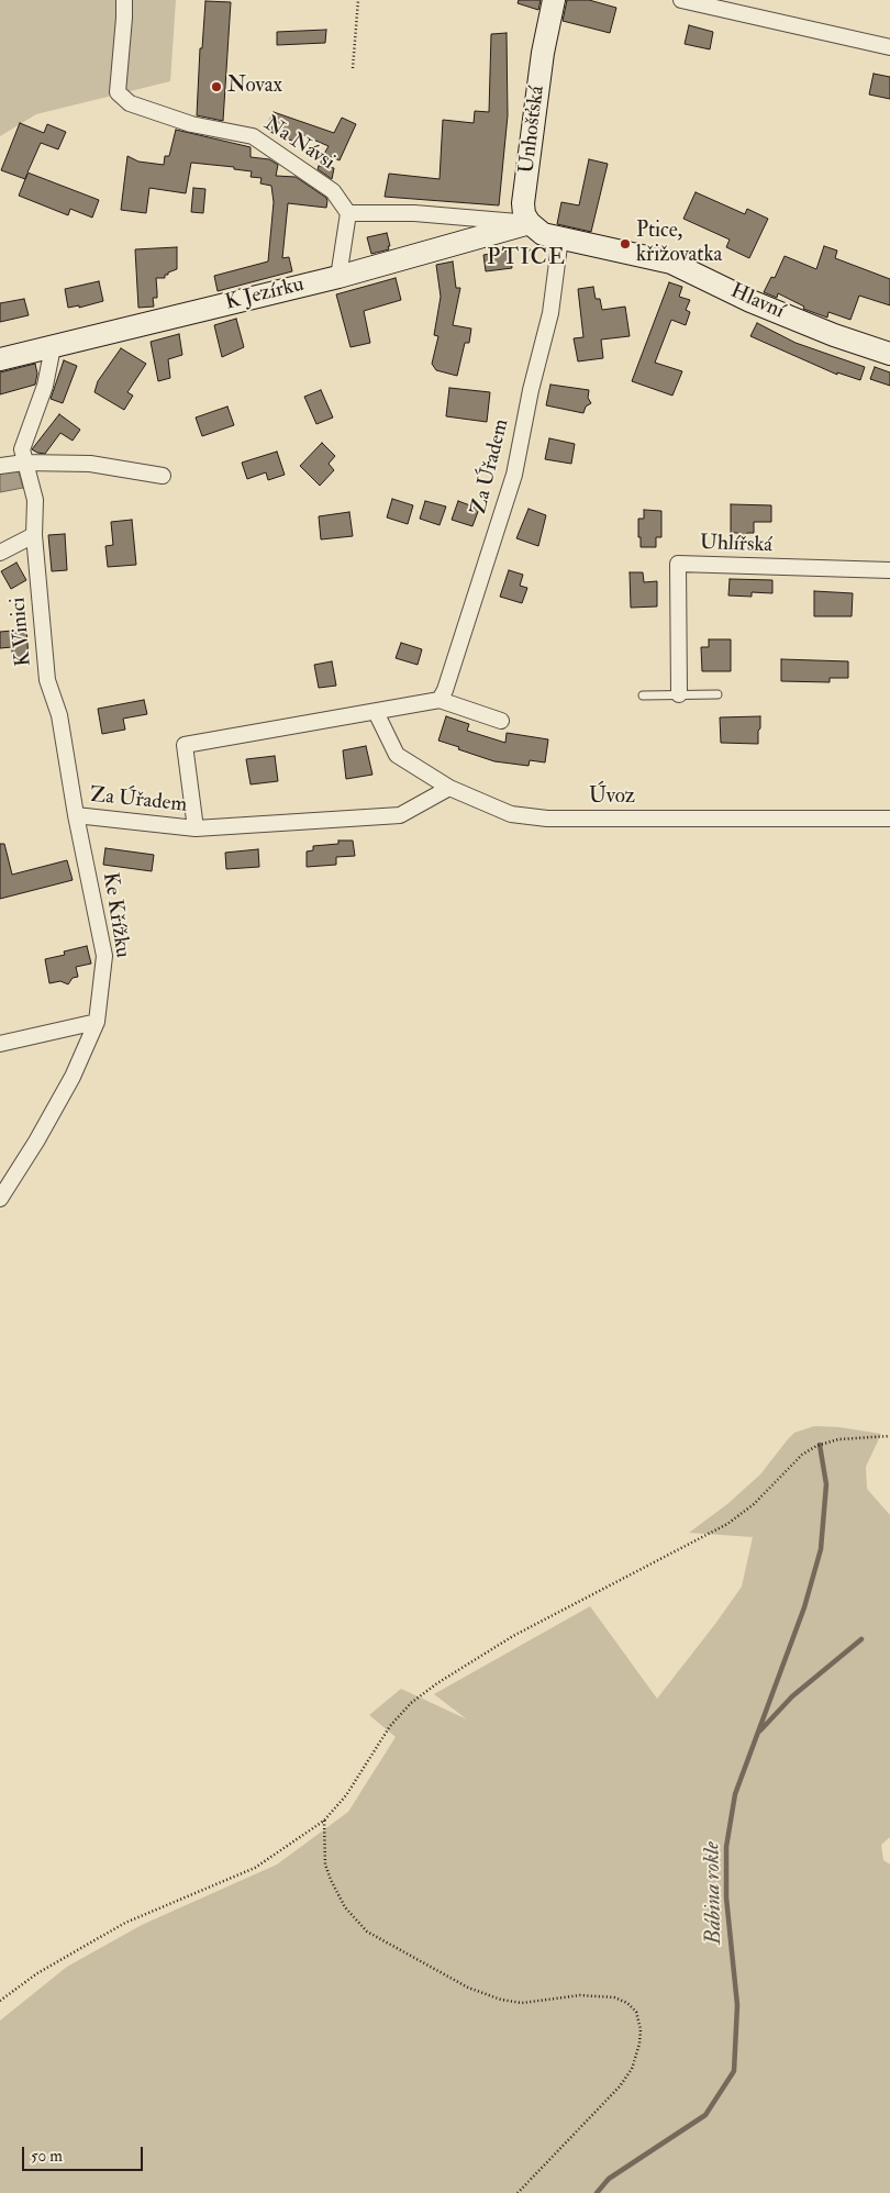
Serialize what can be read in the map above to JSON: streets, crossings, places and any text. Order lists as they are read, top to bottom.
{
  "streets": {
    "main road": ["Unhošťská", "K Jezírku", "Hlavní"],
    "street": [
      "Na Návsi",
      "Za Úřadem",
      "Uhlířská",
      "K Vinici",
      "Úvoz",
      "Ke Křížku"
    ]
  },
  "crossings": [
    ["Unhošťská", "K Jezírku"],
    ["K Jezírku", "K Vinici"],
    ["Hlavní", "Za Úřadem"],
    ["Za Úřadem", "K Vinici"],
    ["Za Úřadem", "Úvoz"],
    ["Za Úřadem", "Ke Křížku"],
    ["K Vinici", "Ke Křížku"]
  ],
  "districts": ["PTICE"],
  "water": ["Bábina rokle"],
  "places": ["Novax", "Ptice, křižovatka"],
  "scale_bar": "50 m"
}
